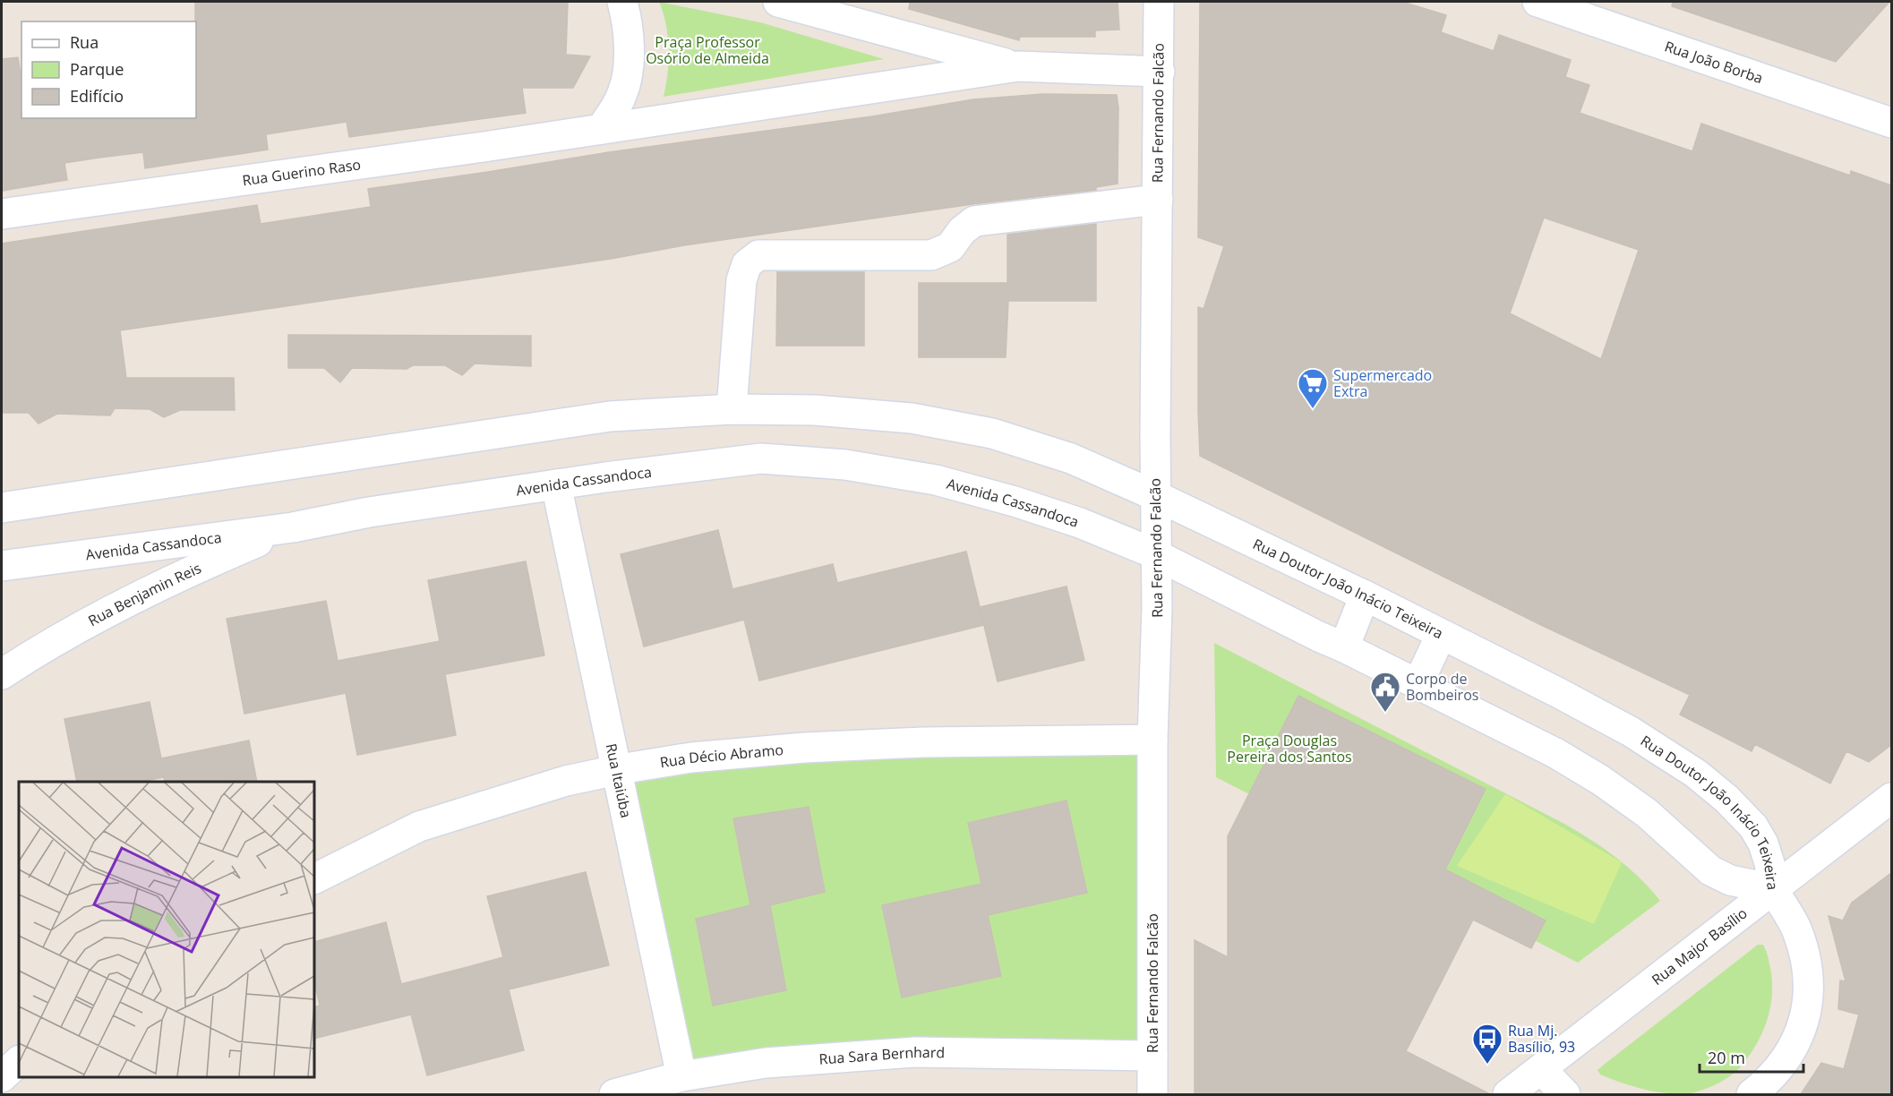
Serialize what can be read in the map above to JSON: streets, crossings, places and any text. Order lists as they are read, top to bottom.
{
  "streets": {
    "street": [
      "Rua João Borba",
      "Rua Fernando Falcão",
      "Rua Guerino Raso",
      "Avenida Cassandoca",
      "Rua Doutor João Inácio Teixeira",
      "Rua Benjamin Reis",
      "Rua Décio Abramo",
      "Rua Itaiúba",
      "Rua Major Basílio",
      "Rua Sara Bernhard"
    ]
  },
  "crossings": [
    ["Rua Fernando Falcão", "Avenida Cassandoca"],
    ["Rua Fernando Falcão", "Rua Doutor João Inácio Teixeira"],
    ["Rua Fernando Falcão", "Rua Décio Abramo"],
    ["Rua Fernando Falcão", "Rua Sara Bernhard"],
    ["Avenida Cassandoca", "Rua Doutor João Inácio Teixeira"],
    ["Avenida Cassandoca", "Rua Benjamin Reis"],
    ["Avenida Cassandoca", "Rua Itaiúba"],
    ["Rua Doutor João Inácio Teixeira", "Rua Major Basílio"],
    ["Rua Décio Abramo", "Rua Itaiúba"],
    ["Rua Itaiúba", "Rua Sara Bernhard"]
  ],
  "parks": ["Praça Professor Osório de Almeida", "Praça Douglas Pereira dos Santos"],
  "places": {
    "supermarket": ["Supermercado Extra"],
    "public building": ["Corpo de Bombeiros"],
    "bus stop": ["Rua Mj. Basílio, 93"]
  },
  "legend": ["Rua", "Parque", "Edifício"],
  "scale_bar": "20 m"
}
